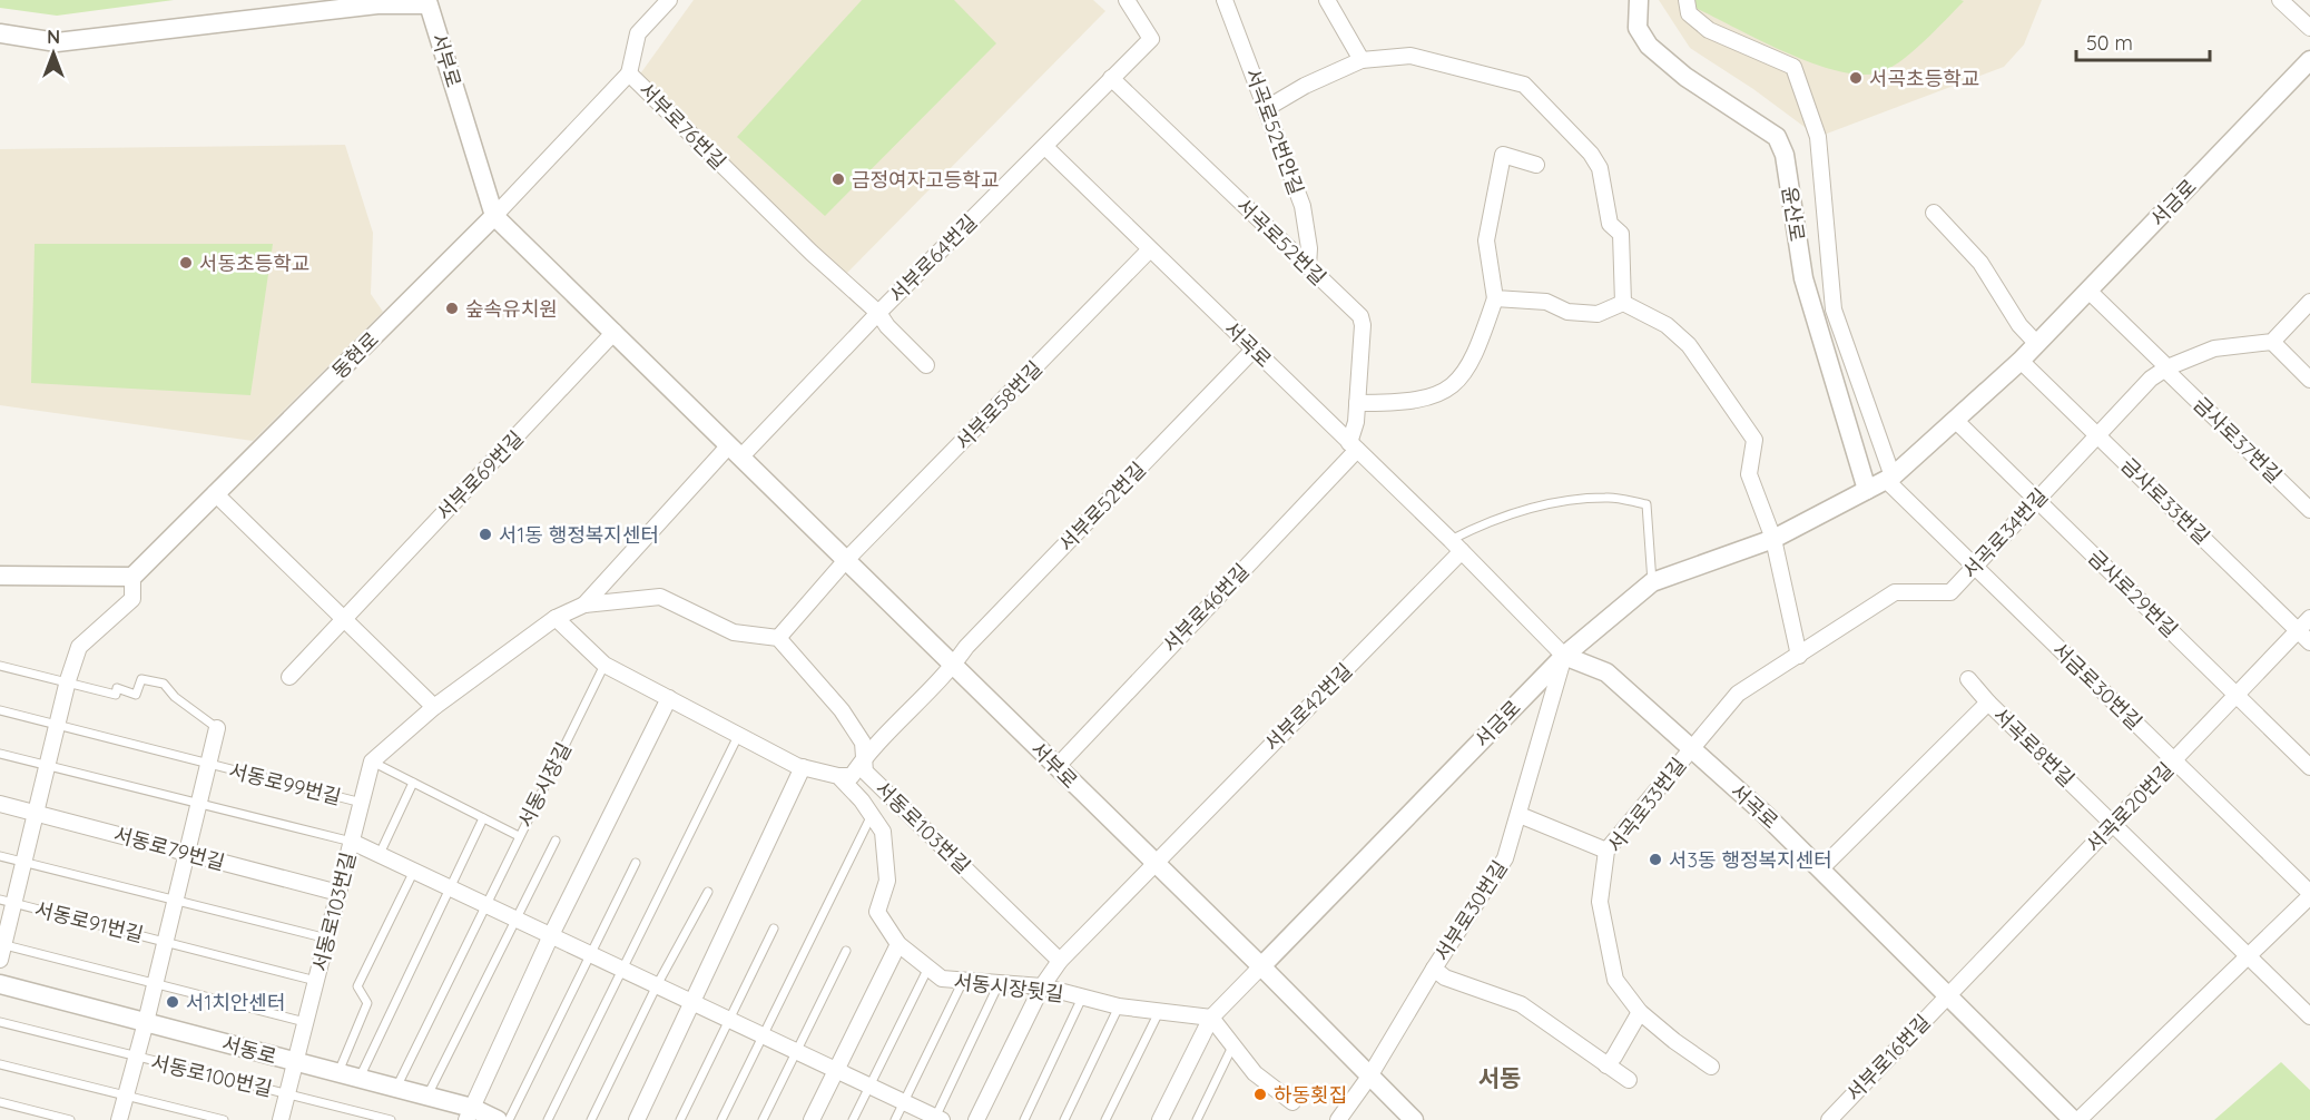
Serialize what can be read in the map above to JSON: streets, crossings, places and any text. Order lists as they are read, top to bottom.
{
  "streets": {
    "street": [
      "서부로",
      "서부로76번길",
      "서곡로52번안길",
      "서금로",
      "윤산로",
      "서곡로52번길",
      "서부로64번길",
      "서곡로",
      "동현로",
      "서부로58번길",
      "금사로37번길",
      "서부로69번길",
      "금사로33번길",
      "서부로52번길",
      "서곡로34번길",
      "금사로29번길",
      "서부로46번길",
      "서금로30번길",
      "서부로42번길",
      "서곡로8번길",
      "서동로99번길",
      "서곡로33번길",
      "서곡로20번길",
      "서동로103번길",
      "서동로79번길",
      "서부로30번길",
      "서동로91번길",
      "서동시장뒷길",
      "서동로",
      "서부로16번길",
      "서동로100번길"
    ],
    "lane": ["서동시장길"]
  },
  "crossings": [
    ["서부로", "서부로76번길"],
    ["서부로", "서금로"],
    ["서부로", "서부로64번길"],
    ["서부로", "동현로"],
    ["서부로", "서부로58번길"],
    ["서부로", "서부로69번길"],
    ["서부로", "서부로52번길"],
    ["서부로", "서부로46번길"],
    ["서부로", "서부로42번길"],
    ["서부로", "서부로30번길"],
    ["서부로76번길", "서부로64번길"],
    ["서부로76번길", "동현로"],
    ["서곡로52번안길", "서곡로52번길"],
    ["서금로", "윤산로"],
    ["서금로", "서곡로"],
    ["서금로", "금사로37번길"],
    ["서금로", "금사로33번길"],
    ["서금로", "금사로29번길"],
    ["서금로", "서금로30번길"],
    ["서금로", "서부로30번길"],
    ["서곡로52번길", "서부로64번길"],
    ["서곡로52번길", "서곡로"],
    ["서곡로52번길", "서부로46번길"],
    ["서부로64번길", "서곡로"],
    ["서곡로", "서부로58번길"],
    ["서곡로", "서부로52번길"],
    ["서곡로", "서곡로34번길"],
    ["서곡로", "서부로46번길"],
    ["서곡로", "서부로42번길"],
    ["서곡로", "서곡로8번길"],
    ["서곡로", "서곡로33번길"],
    ["서곡로", "서곡로20번길"],
    ["서곡로", "서부로30번길"],
    ["서곡로", "서부로16번길"],
    ["동현로", "서동로91번길"],
    ["금사로37번길", "서곡로34번길"],
    ["금사로33번길", "서곡로34번길"],
    ["금사로33번길", "서곡로20번길"],
    ["서곡로34번길", "금사로29번길"],
    ["서곡로34번길", "서금로30번길"],
    ["서곡로34번길", "서곡로33번길"],
    ["금사로29번길", "서곡로20번길"],
    ["서금로30번길", "서곡로20번길"],
    ["서곡로8번길", "서곡로20번길"],
    ["서동로99번길", "서동로103번길"],
    ["서동로99번길", "서동로79번길"],
    ["서동로99번길", "서동로91번길"],
    ["서동로99번길", "서동로"],
    ["서동로99번길", "서동로100번길"],
    ["서동시장길", "서동로"],
    ["서곡로20번길", "서부로16번길"],
    ["서동로103번길", "서동로79번길"],
    ["서동로103번길", "서동로"],
    ["서동로103번길", "서동로100번길"],
    ["서동로79번길", "서동로91번길"],
    ["서동로", "서동로100번길"]
  ],
  "districts": ["서동"],
  "places": [
    "서곡초등학교",
    "금정여자고등학교",
    "서동초등학교",
    "숲속유치원",
    "서1동 행정복지센터",
    "서3동 행정복지센터",
    "서1치안센터",
    "하동횟집"
  ],
  "scale_bar": "50 m",
  "north": "top"
}
